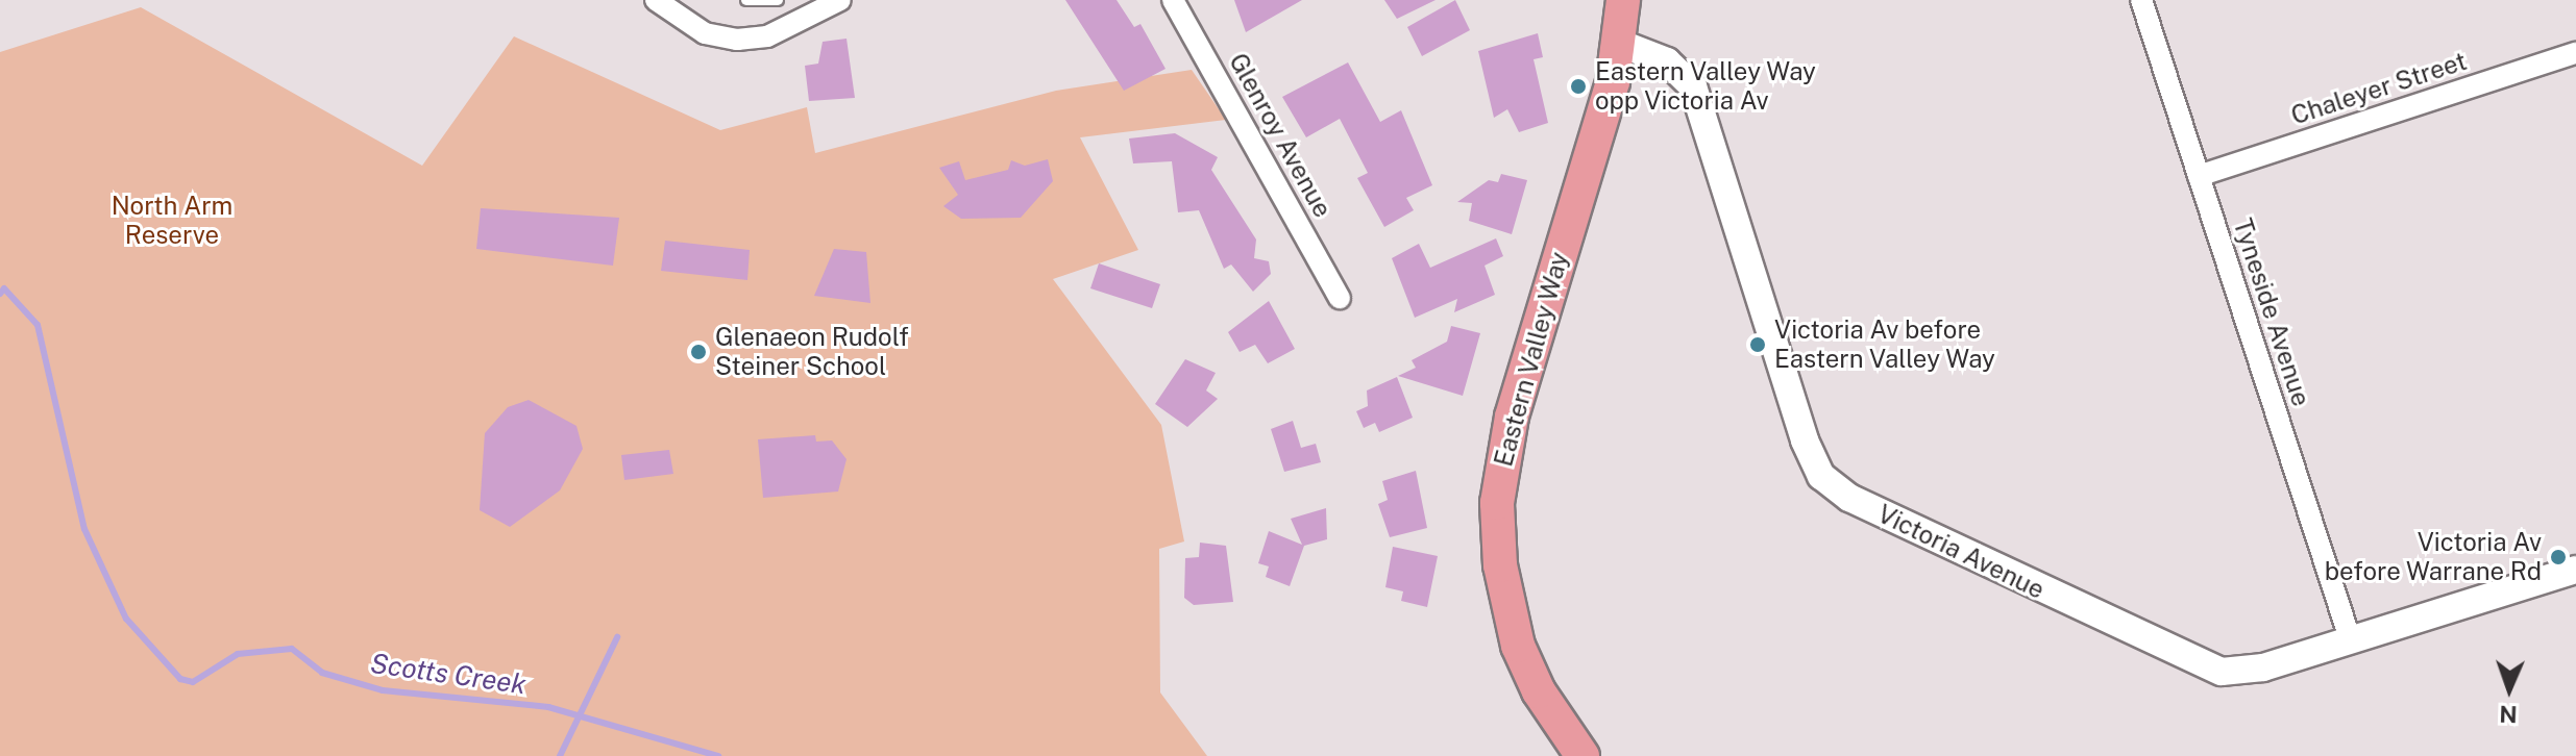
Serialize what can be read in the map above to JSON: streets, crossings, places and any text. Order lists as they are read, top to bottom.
{
  "streets": {
    "main road": ["Eastern Valley Way"],
    "street": [
      "Chaleyer Street",
      "Glenroy Avenue",
      "Tyneside Avenue",
      "Victoria Avenue"
    ]
  },
  "crossings": [
    ["Chaleyer Street", "Tyneside Avenue"],
    ["Tyneside Avenue", "Victoria Avenue"],
    ["Eastern Valley Way", "Victoria Avenue"]
  ],
  "water": ["Scotts Creek"],
  "parks": ["North Arm Reserve"],
  "places": [
    "Eastern Valley Way opp Victoria Av",
    "Victoria Av before Eastern Valley Way",
    "Glenaeon Rudolf Steiner School",
    "Victoria Av before Warrane Rd"
  ],
  "north": "bottom"
}
